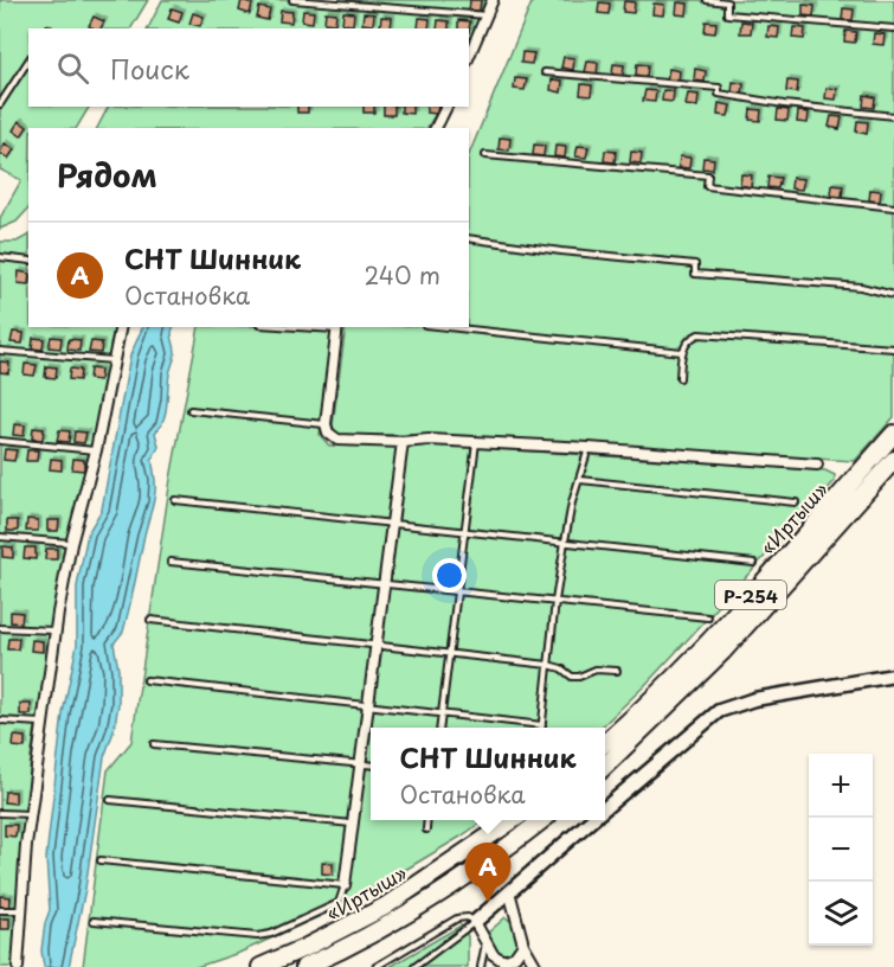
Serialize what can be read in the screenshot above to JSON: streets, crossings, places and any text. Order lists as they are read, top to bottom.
{
  "streets": {
    "highway": ["«Иртыш»", "Р-254"]
  },
  "page": {
    "search": "Поиск",
    "heading": "Рядом",
    "list": [
      {
        "mark": "A",
        "name": "СНТ Шинник",
        "note": "Остановка",
        "value": "240 m"
      }
    ],
    "popup": ["СНТ Шинник", "Остановка"],
    "map_buttons": ["+", "−"],
    "pins": "A"
  }
}
